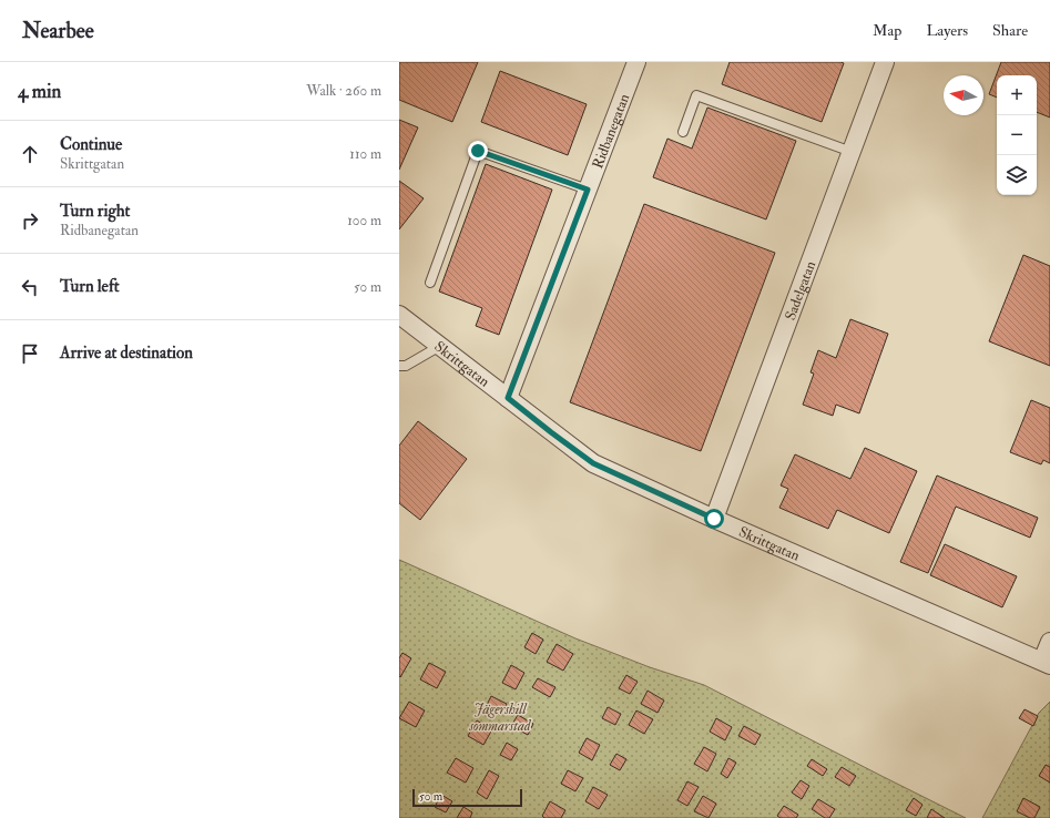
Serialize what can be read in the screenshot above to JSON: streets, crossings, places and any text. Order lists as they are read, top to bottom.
{
  "streets": {
    "street": ["Ridbanegatan", "Sadelgatan", "Skrittgatan"]
  },
  "crossings": [
    ["Ridbanegatan", "Skrittgatan"],
    ["Sadelgatan", "Skrittgatan"]
  ],
  "parks": ["Jägershill sommarstad"],
  "scale_bar": "50 m",
  "north": "left",
  "page": {
    "header": "Nearbee",
    "nav": ["Map", "Layers", "Share"],
    "heading": ["4 min", "Walk · 260 m"],
    "map_buttons": ["+", "−"],
    "list": [
      ["Continue", "Skrittgatan", "110 m"],
      ["Turn right", "Ridbanegatan", "100 m"],
      ["Turn left", "50 m"],
      "Arrive at destination"
    ],
    "scale": "50 m"
  }
}
